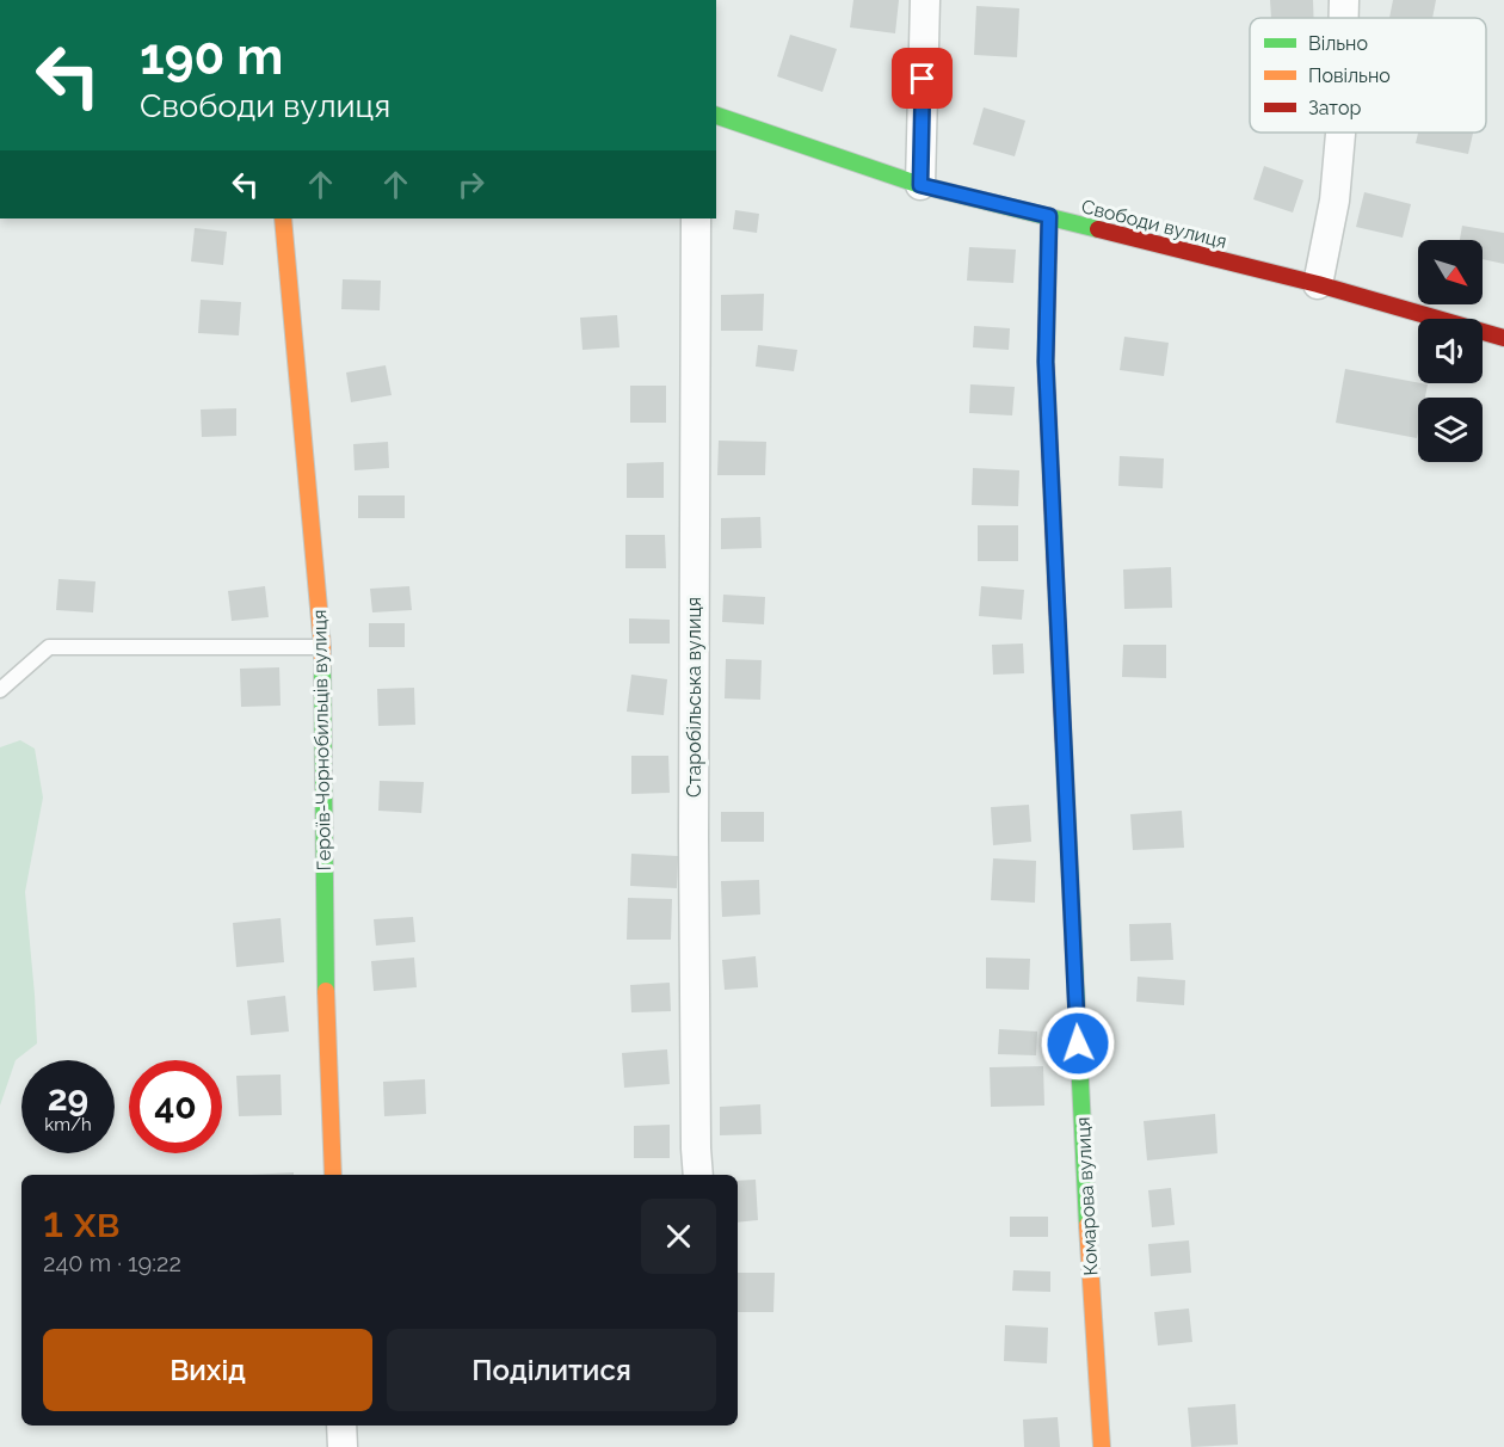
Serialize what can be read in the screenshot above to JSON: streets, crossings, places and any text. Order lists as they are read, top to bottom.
{
  "streets": {
    "street": [
      "Свободи вулиця",
      "Старобільська вулиця",
      "Героїв-Чорнобильців вулиця",
      "Комарова вулиця"
    ]
  },
  "crossings": [
    ["Свободи вулиця", "Комарова вулиця"]
  ],
  "legend": ["Вільно", "Повільно", "Затор"],
  "north": "bottom right",
  "page": {
    "turn": ["190 m", "Свободи вулиця"],
    "speed": "29 km/h",
    "limit": "40",
    "heading": ["1 хв", "240 m · 19:22"],
    "buttons": ["Вихід", "Поділитися"]
  }
}
